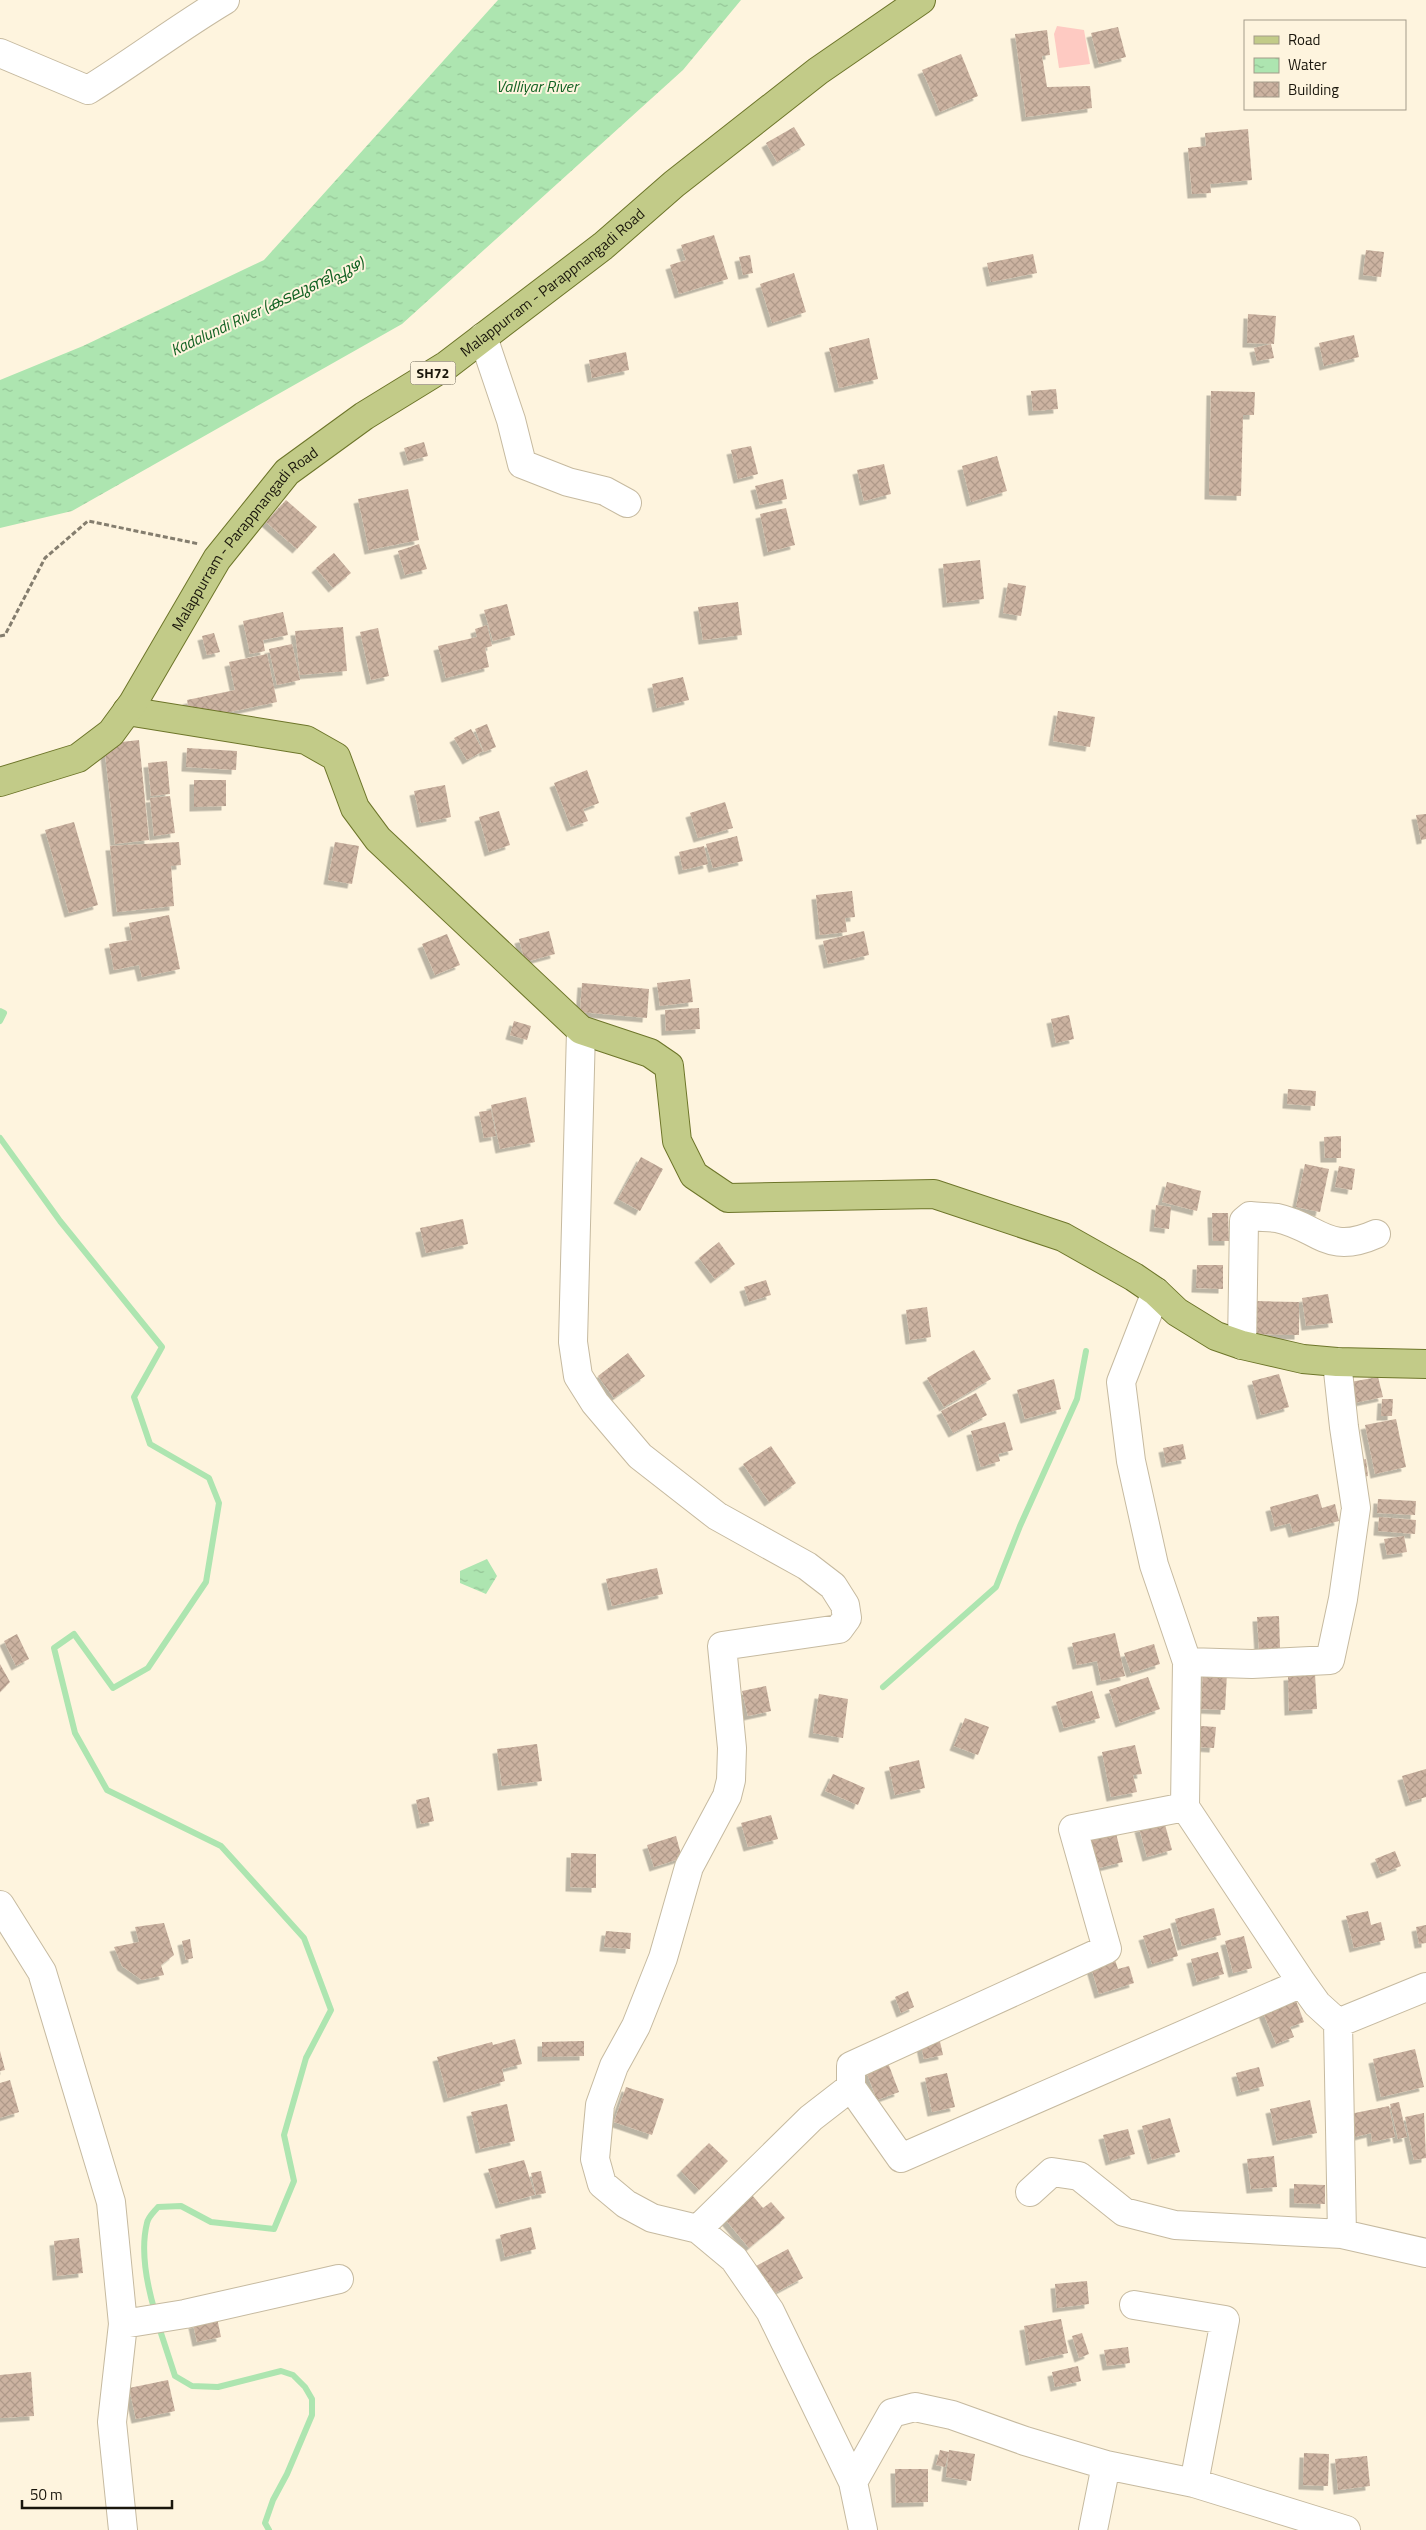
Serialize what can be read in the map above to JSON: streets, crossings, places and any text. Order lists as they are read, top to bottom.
{
  "streets": {
    "main road": ["Malappurram - Parappnangadi Road", "SH72"]
  },
  "water": ["Valliyar River", "Kadalundi River (കടലുണ്ടിപ്പുഴ)"],
  "legend": ["Road", "Water", "Building"],
  "scale_bar": "50 m"
}
